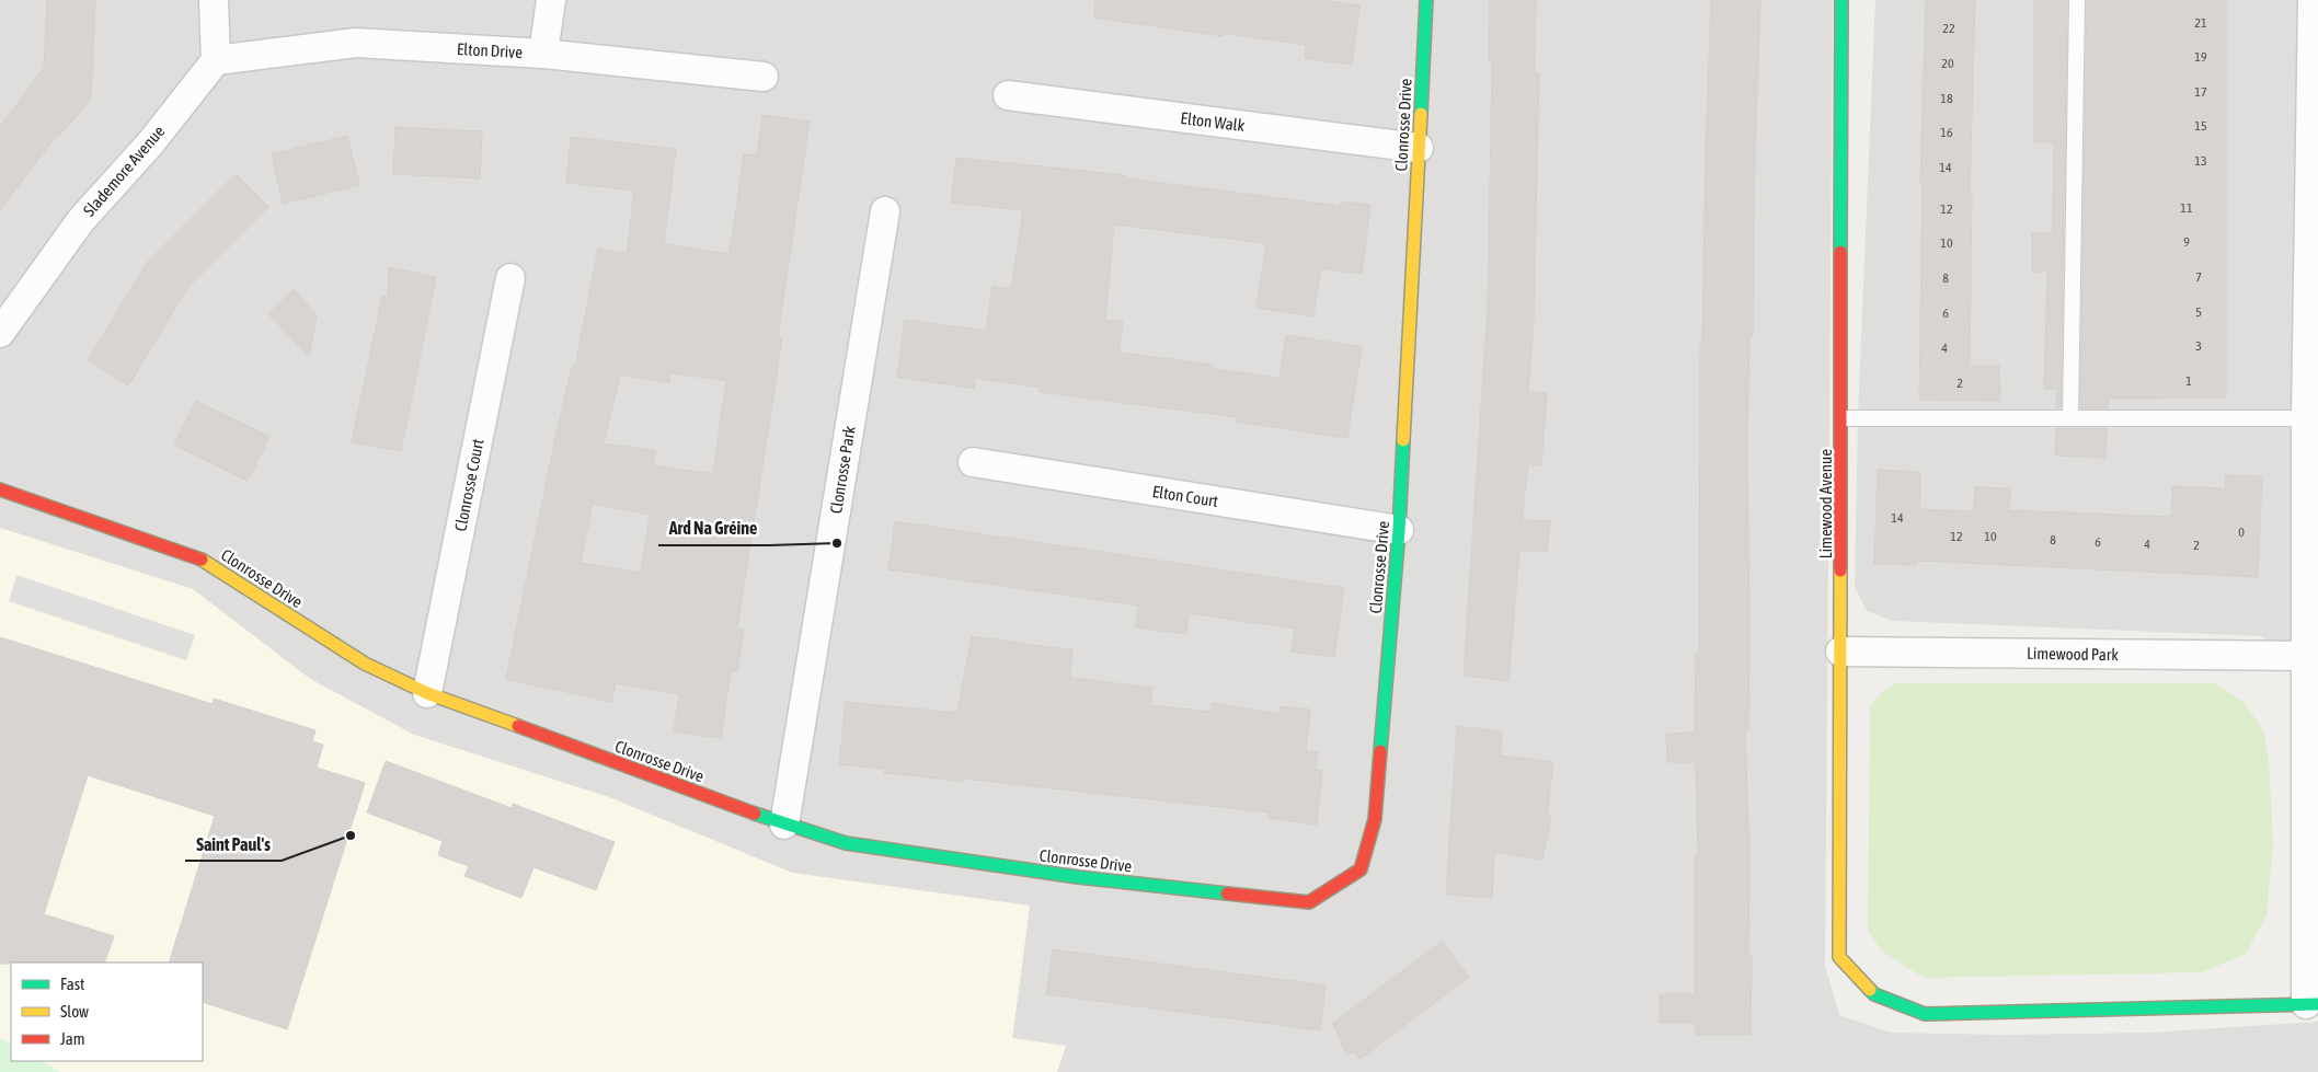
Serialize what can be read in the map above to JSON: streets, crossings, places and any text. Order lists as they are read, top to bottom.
{
  "streets": {
    "street": [
      "Elton Drive",
      "Elton Walk",
      "Clonrosse Drive",
      "Slademore Avenue",
      "Clonrosse Park",
      "Clonrosse Court",
      "Elton Court",
      "Limewood Avenue",
      "Limewood Park"
    ]
  },
  "crossings": [
    ["Elton Drive", "Slademore Avenue"],
    ["Elton Walk", "Clonrosse Drive"],
    ["Clonrosse Drive", "Clonrosse Park"],
    ["Clonrosse Drive", "Clonrosse Court"],
    ["Clonrosse Drive", "Elton Court"],
    ["Limewood Avenue", "Limewood Park"]
  ],
  "places": ["Ard Na Gréine", "Saint Paul's"],
  "house_numbers": [
    "21",
    "22",
    "19",
    "20",
    "17",
    "18",
    "15",
    "16",
    "13",
    "14",
    "11",
    "12",
    "9",
    "10",
    "7",
    "8",
    "5",
    "6",
    "3",
    "4",
    "1",
    "2",
    "14",
    "0",
    "12",
    "10",
    "8",
    "6",
    "4",
    "2"
  ],
  "legend": ["Fast", "Slow", "Jam"]
}
